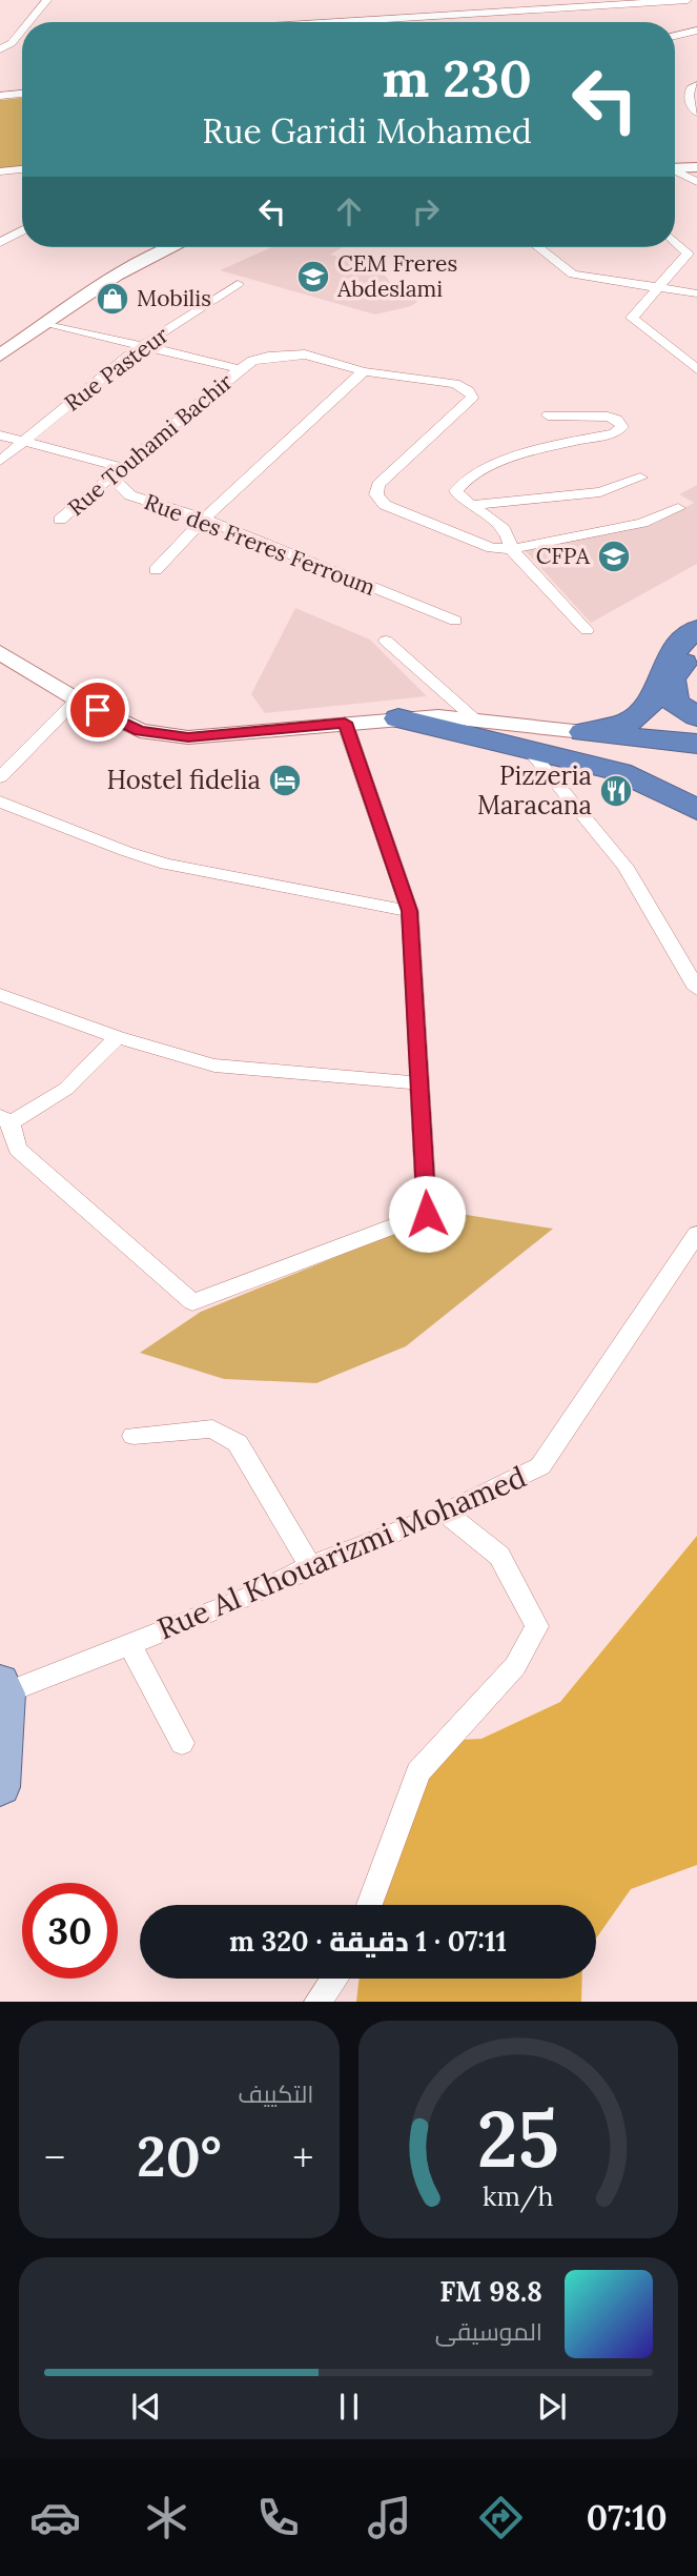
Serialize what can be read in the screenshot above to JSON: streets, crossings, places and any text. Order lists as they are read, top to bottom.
{
  "streets": {
    "street": [
      "Rue Pasteur",
      "Rue Touhami Bachir",
      "Rue des Freres Ferroum",
      "Rue Al Khouarizmi Mohamed"
    ]
  },
  "crossings": [
    ["Rue Pasteur", "Rue des Freres Ferroum"],
    ["Rue Touhami Bachir", "Rue des Freres Ferroum"]
  ],
  "places": {
    "school or university": ["CEM Freres Abdeslami", "CFPA"],
    "shop": ["Mobilis"],
    "hotel": ["Hostel fidelia"],
    "restaurant": ["Pizzeria Maracana"]
  },
  "page": {
    "turn": ["230 m", "Rue Garidi Mohamed"],
    "limit": "30",
    "trip": "07:11 · 1 دقيقة · 320 m",
    "tile": "التكييف",
    "heat": ["−", "20°", "+"],
    "song": ["98.8 FM", "الموسيقى"],
    "tabs": "07:10",
    "gauge": ["25", "km/h"]
  }
}
